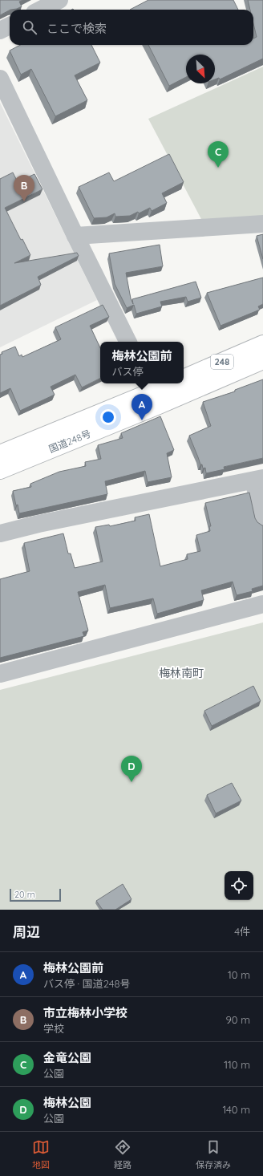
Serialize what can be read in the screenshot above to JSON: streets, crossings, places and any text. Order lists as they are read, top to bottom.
{
  "streets": {
    "highway": ["248", "国道248号"]
  },
  "districts": ["梅林南町"],
  "scale_bar": "20 m",
  "north": "bottom right",
  "page": {
    "search": "ここで検索",
    "pins": [
      "C",
      "B",
      "A",
      "D"
    ],
    "popup": ["梅林公園前", "バス停"],
    "scale": "20 m",
    "heading": ["周辺", "4件"],
    "list": [
      {
        "mark": "A",
        "name": "梅林公園前",
        "note": "バス停 · 国道248号",
        "value": "10 m"
      },
      {
        "mark": "B",
        "name": "市立梅林小学校",
        "note": "学校",
        "value": "90 m"
      },
      {
        "mark": "C",
        "name": "金竜公園",
        "note": "公園",
        "value": "110 m"
      },
      {
        "mark": "D",
        "name": "梅林公園",
        "note": "公園",
        "value": "140 m"
      }
    ],
    "nav": ["地図", "経路", "保存済み"]
  }
}
